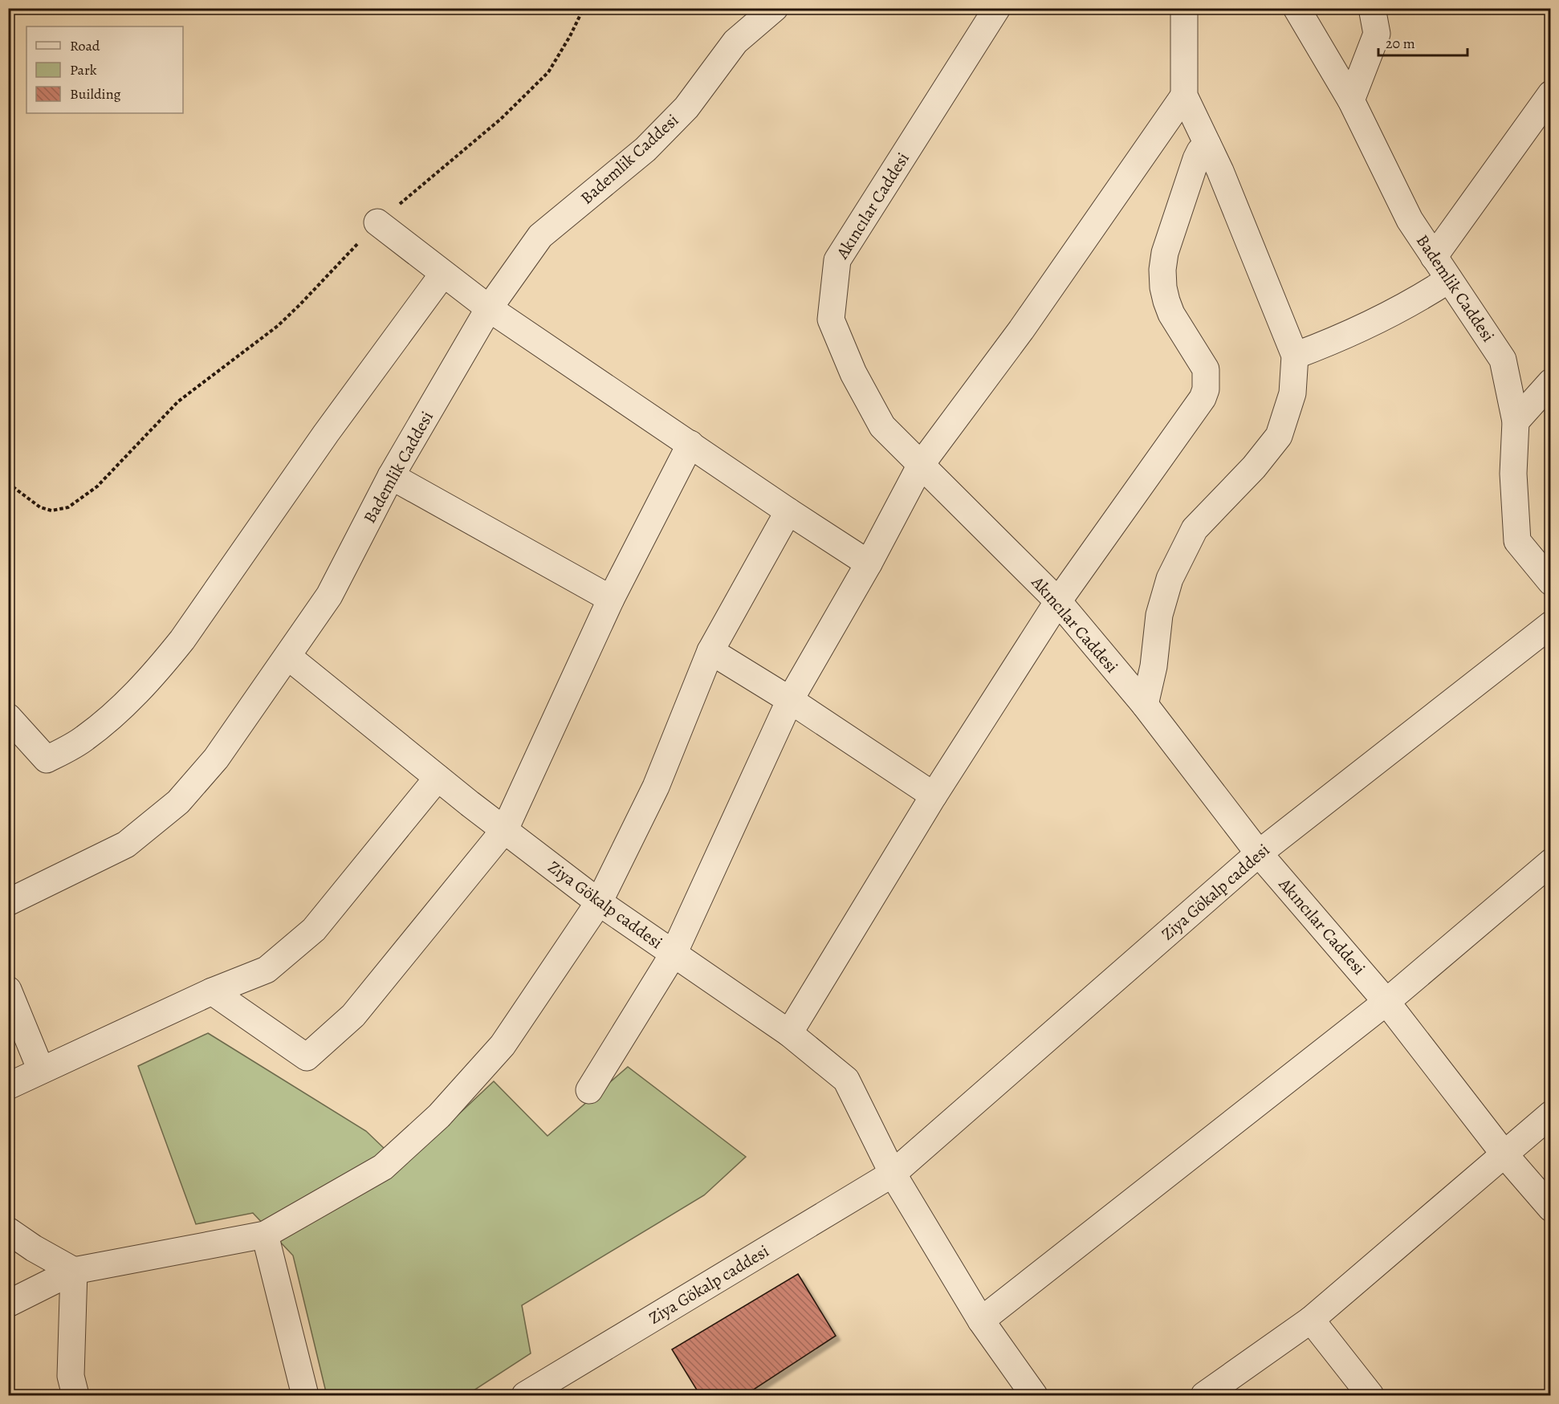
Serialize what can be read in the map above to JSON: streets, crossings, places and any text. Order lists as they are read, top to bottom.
{
  "streets": {
    "street": ["Bademlik Caddesi", "Akıncılar Caddesi", "Ziya Gökalp caddesi"]
  },
  "crossings": [
    ["Bademlik Caddesi", "Ziya Gökalp caddesi"],
    ["Akıncılar Caddesi", "Ziya Gökalp caddesi"]
  ],
  "legend": ["Road", "Park", "Building"],
  "scale_bar": "20 m"
}
